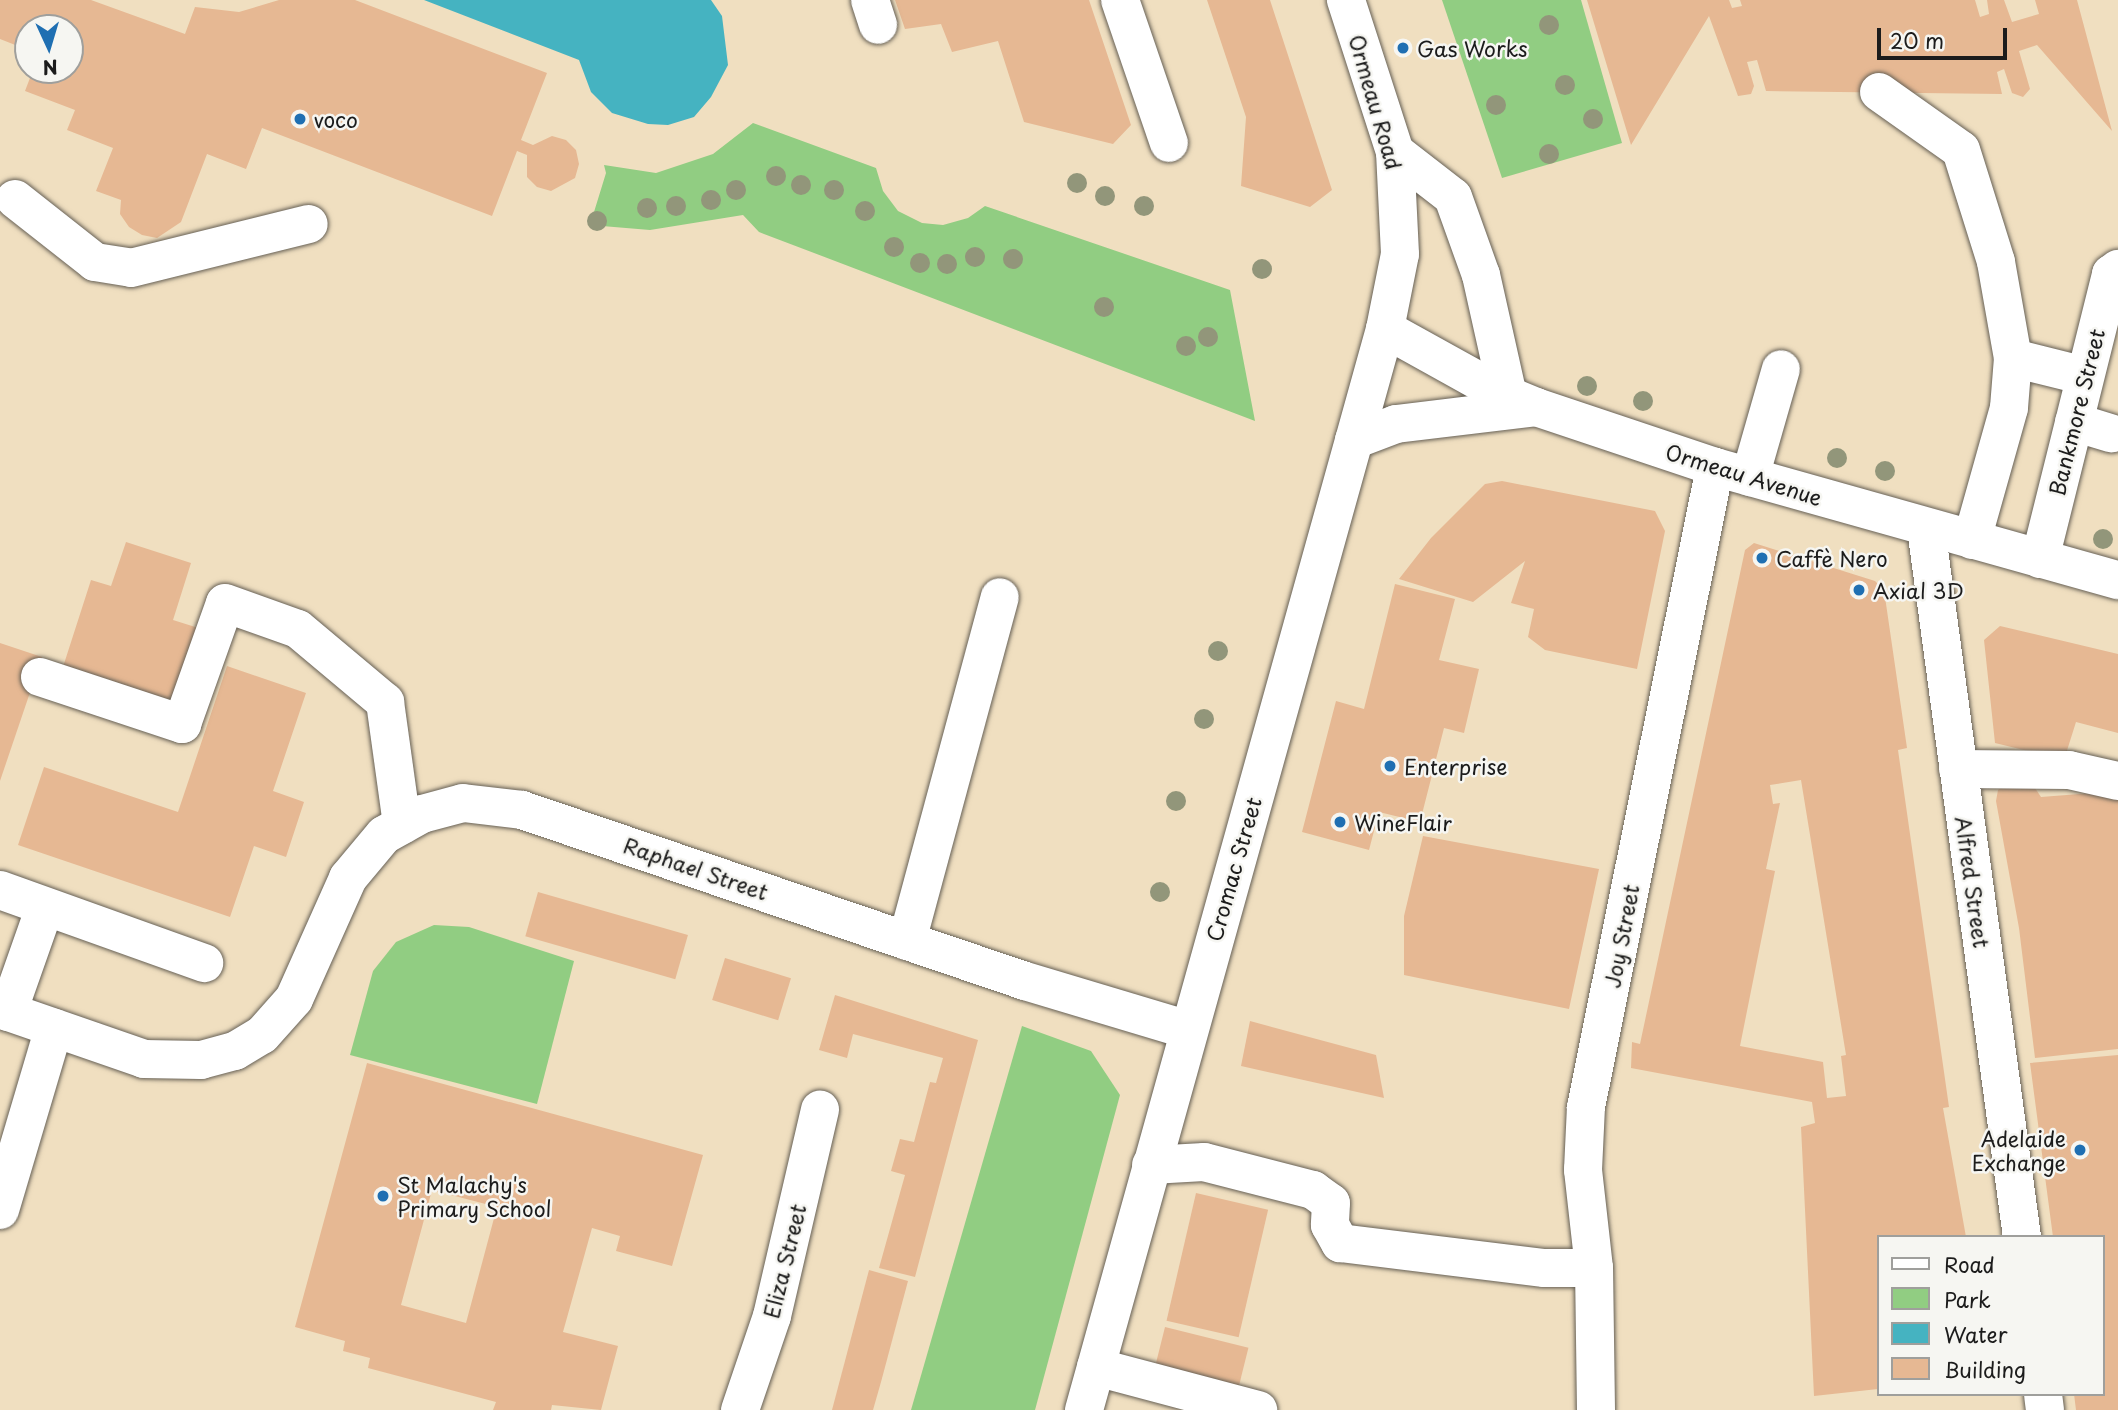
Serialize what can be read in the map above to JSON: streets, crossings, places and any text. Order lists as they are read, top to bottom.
{
  "streets": {
    "street": [
      "Ormeau Road",
      "Bankmore Street",
      "Ormeau Avenue",
      "Raphael Street",
      "Cromac Street",
      "Alfred Street",
      "Joy Street",
      "Eliza Street"
    ]
  },
  "crossings": [
    ["Ormeau Road", "Ormeau Avenue"],
    ["Ormeau Road", "Cromac Street"],
    ["Bankmore Street", "Ormeau Avenue"],
    ["Ormeau Avenue", "Cromac Street"],
    ["Ormeau Avenue", "Alfred Street"],
    ["Ormeau Avenue", "Joy Street"],
    ["Raphael Street", "Cromac Street"]
  ],
  "places": [
    "Gas Works",
    "voco",
    "Caffè Nero",
    "Axial 3D",
    "Enterprise",
    "WineFlair",
    "Adelaide Exchange",
    "St Malachy's Primary School"
  ],
  "legend": [
    "Road",
    "Park",
    "Water",
    "Building"
  ],
  "scale_bar": "20 m",
  "north": "bottom"
}
